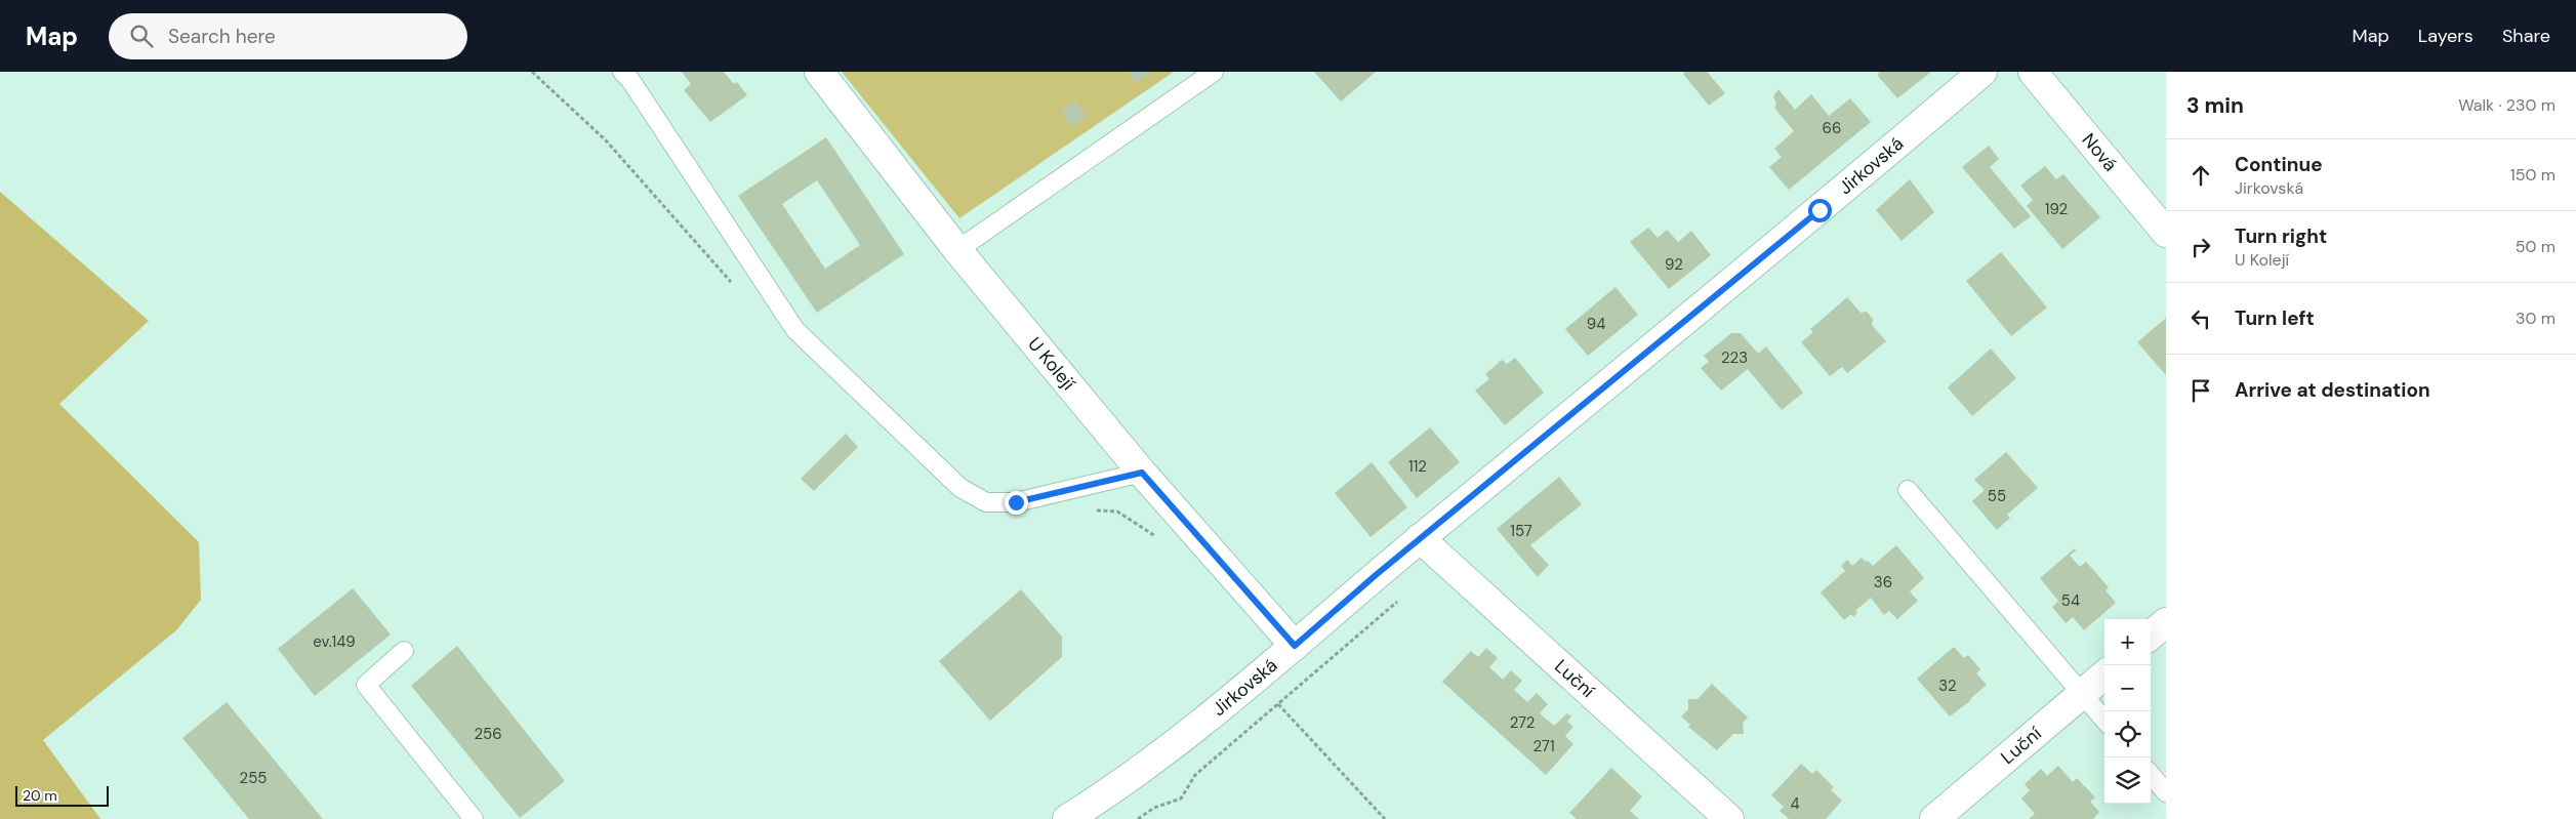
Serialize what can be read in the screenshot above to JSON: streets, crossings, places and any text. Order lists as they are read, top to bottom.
{
  "streets": {
    "street": [
      "Nová",
      "Jirkovská",
      "U Kolejí",
      "Luční"
    ]
  },
  "crossings": [
    ["Jirkovská", "U Kolejí"],
    ["Jirkovská", "Luční"]
  ],
  "house_numbers": [
    "66",
    "192",
    "92",
    "94",
    "223",
    "112",
    "55",
    "157",
    "36",
    "54",
    "ev.149",
    "32",
    "272",
    "256",
    "271",
    "255",
    "4"
  ],
  "scale_bar": "20 m",
  "page": {
    "header": "Map",
    "search": "Search here",
    "nav": ["Map", "Layers", "Share"],
    "heading": ["3 min", "Walk · 230 m"],
    "list": [
      ["Continue", "Jirkovská", "150 m"],
      ["Turn right", "U Kolejí", "50 m"],
      ["Turn left", "30 m"],
      "Arrive at destination"
    ],
    "map_buttons": ["+", "−"],
    "scale": "20 m"
  }
}
